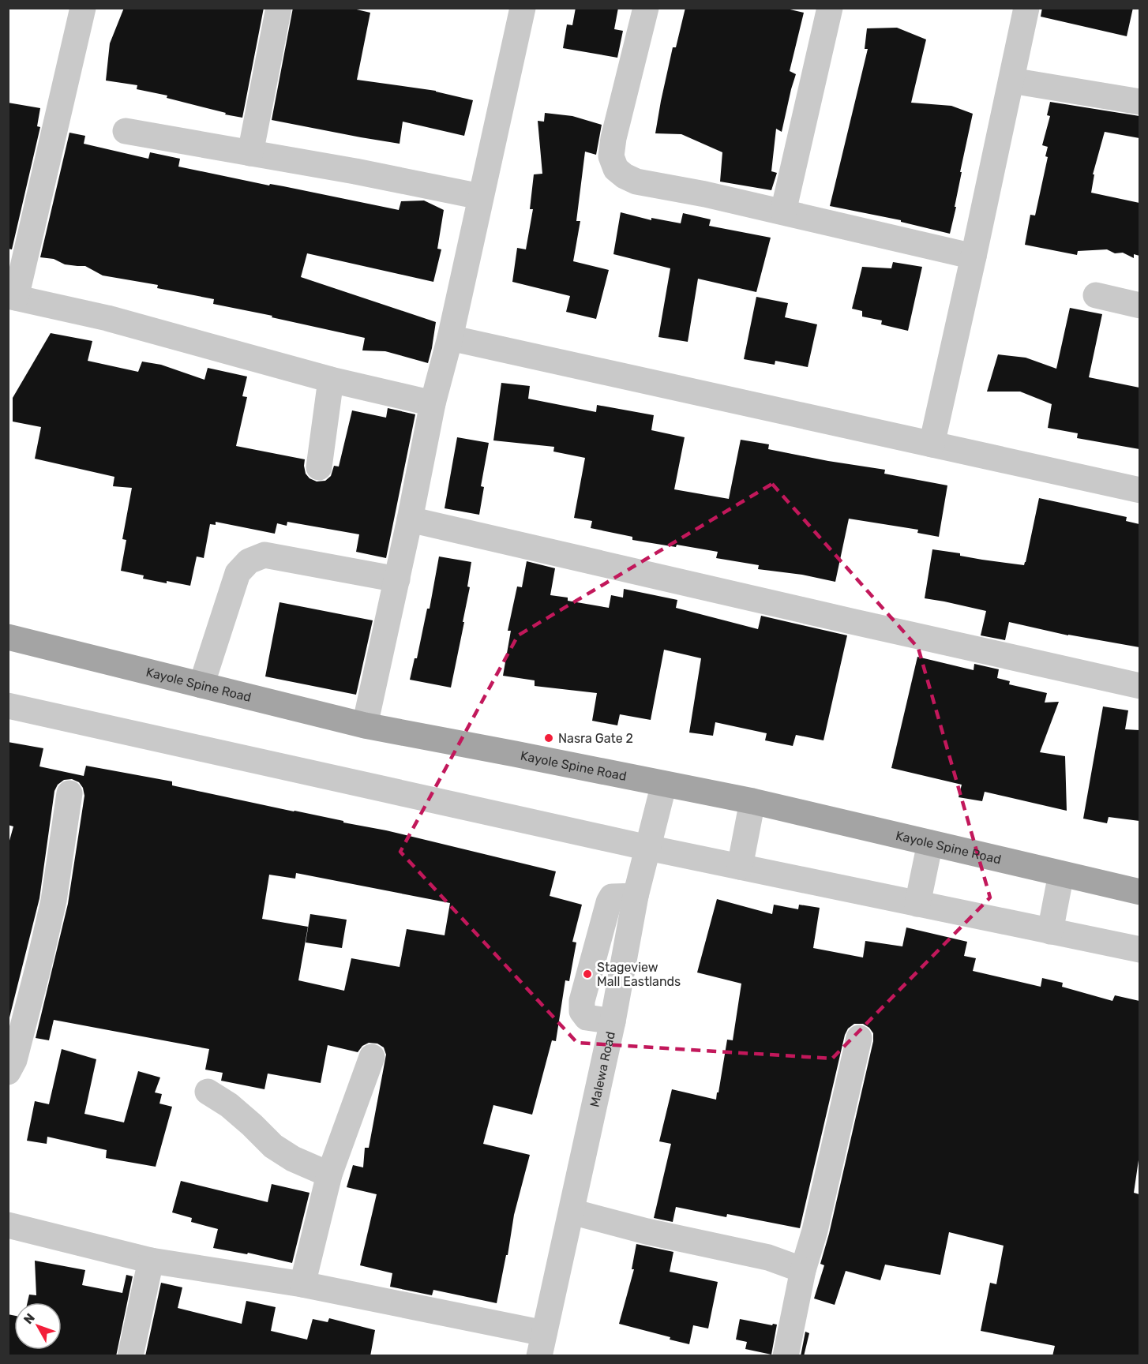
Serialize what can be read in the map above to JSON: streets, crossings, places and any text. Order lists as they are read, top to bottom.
{
  "streets": {
    "main road": ["Kayole Spine Road"],
    "street": ["Malewa Road"]
  },
  "crossings": [
    ["Kayole Spine Road", "Malewa Road"]
  ],
  "places": ["Nasra Gate 2", "Stageview Mall Eastlands"],
  "north": "top left"
}
